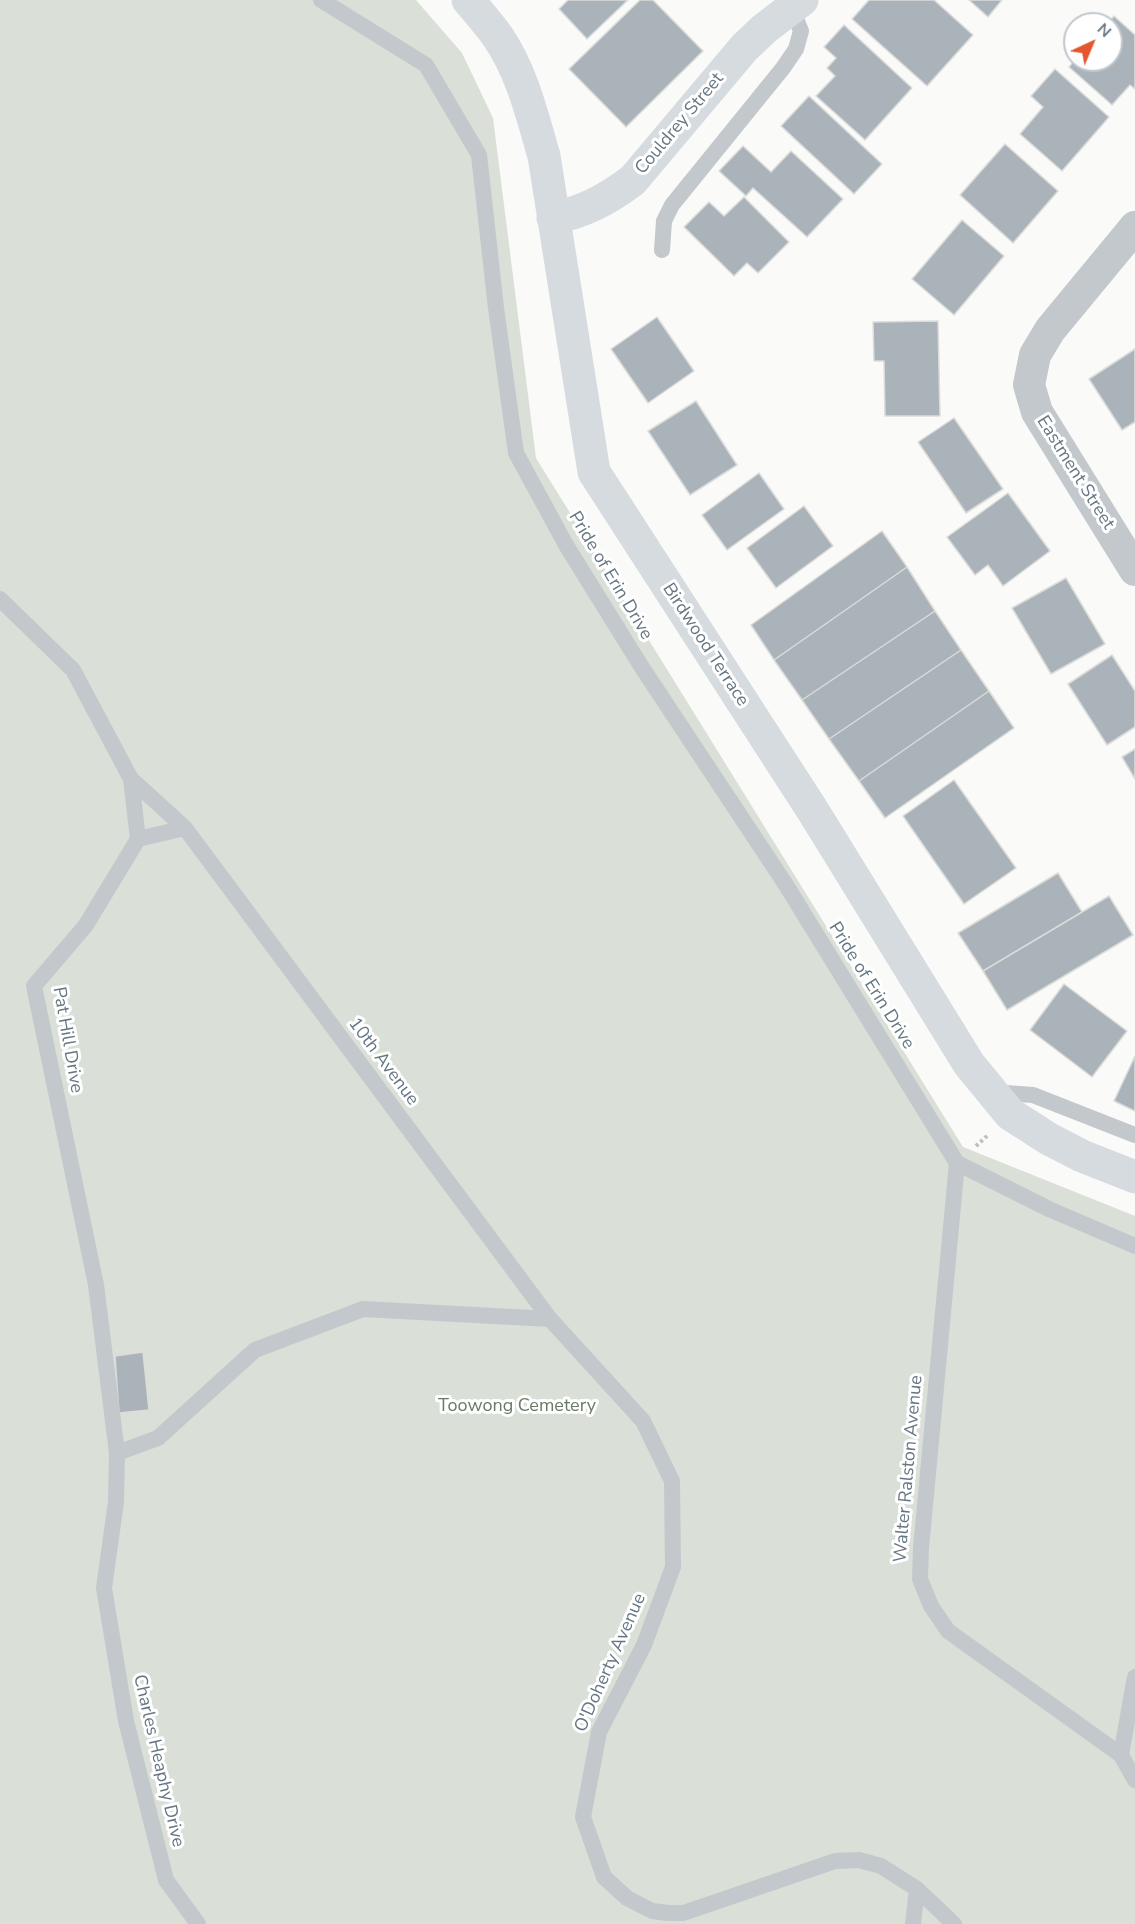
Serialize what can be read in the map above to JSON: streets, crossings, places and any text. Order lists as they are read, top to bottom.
{
  "streets": {
    "main road": ["Couldrey Street", "Birdwood Terrace"],
    "street": ["Eastment Street"],
    "lane": [
      "Pride of Erin Drive",
      "Pat Hill Drive",
      "10th Avenue",
      "Walter Ralston Avenue",
      "O'Doherty Avenue",
      "Charles Heaphy Drive"
    ]
  },
  "crossings": [
    ["Couldrey Street", "Birdwood Terrace"],
    ["Pride of Erin Drive", "Walter Ralston Avenue"],
    ["Pat Hill Drive", "Charles Heaphy Drive"],
    ["10th Avenue", "O'Doherty Avenue"]
  ],
  "parks": ["Toowong Cemetery"],
  "north": "top right"
}
